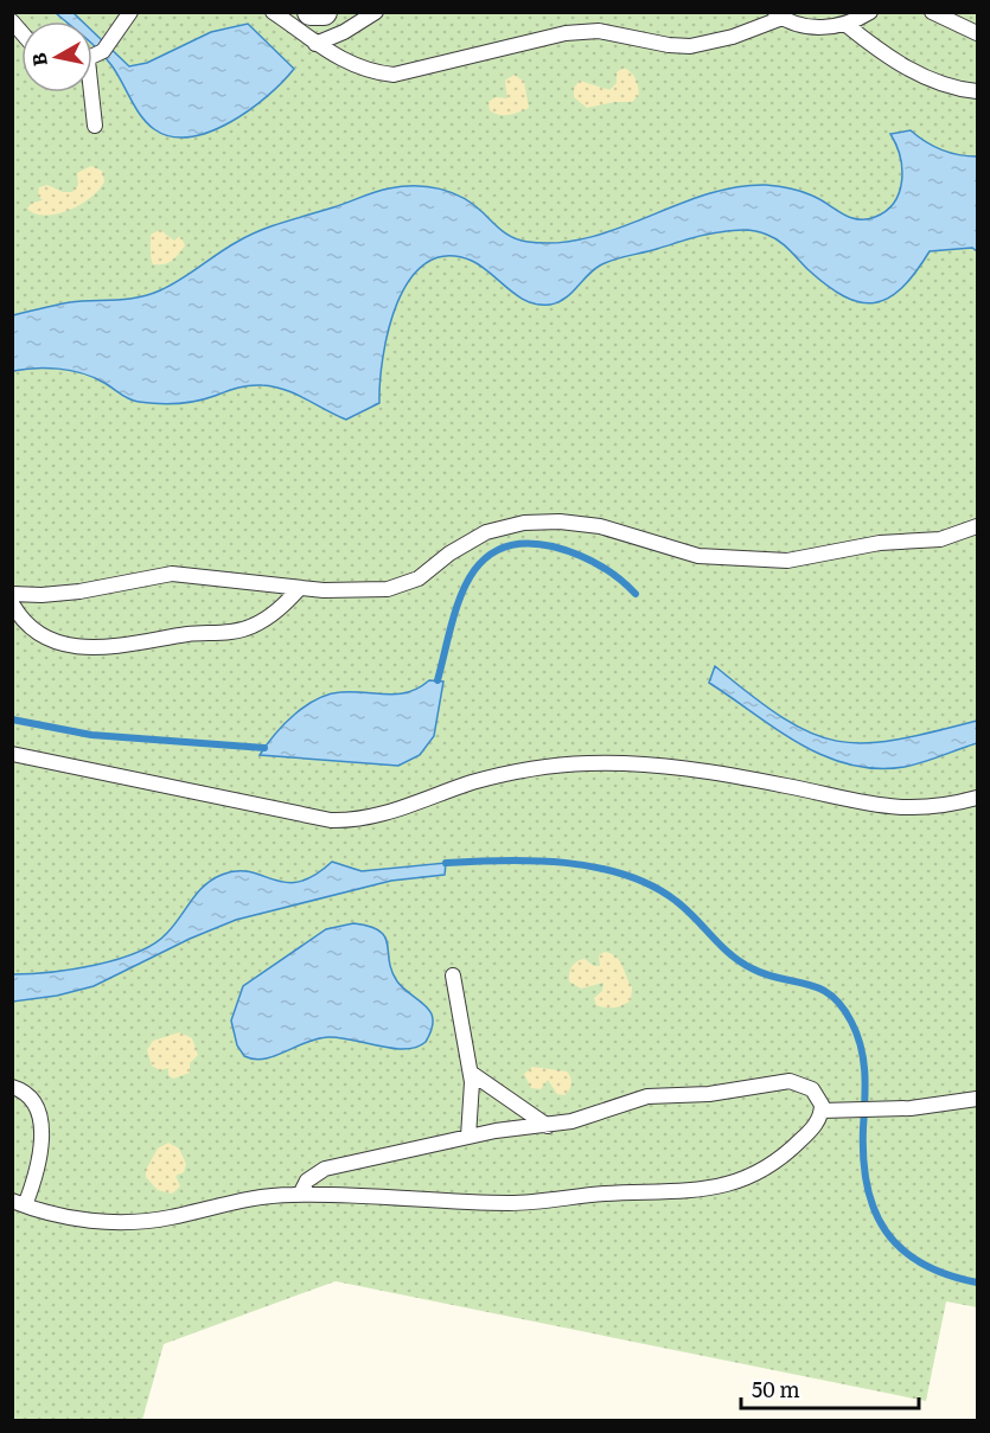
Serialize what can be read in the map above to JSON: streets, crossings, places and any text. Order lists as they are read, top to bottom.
{
  "scale_bar": "50 m",
  "north": "left"
}
